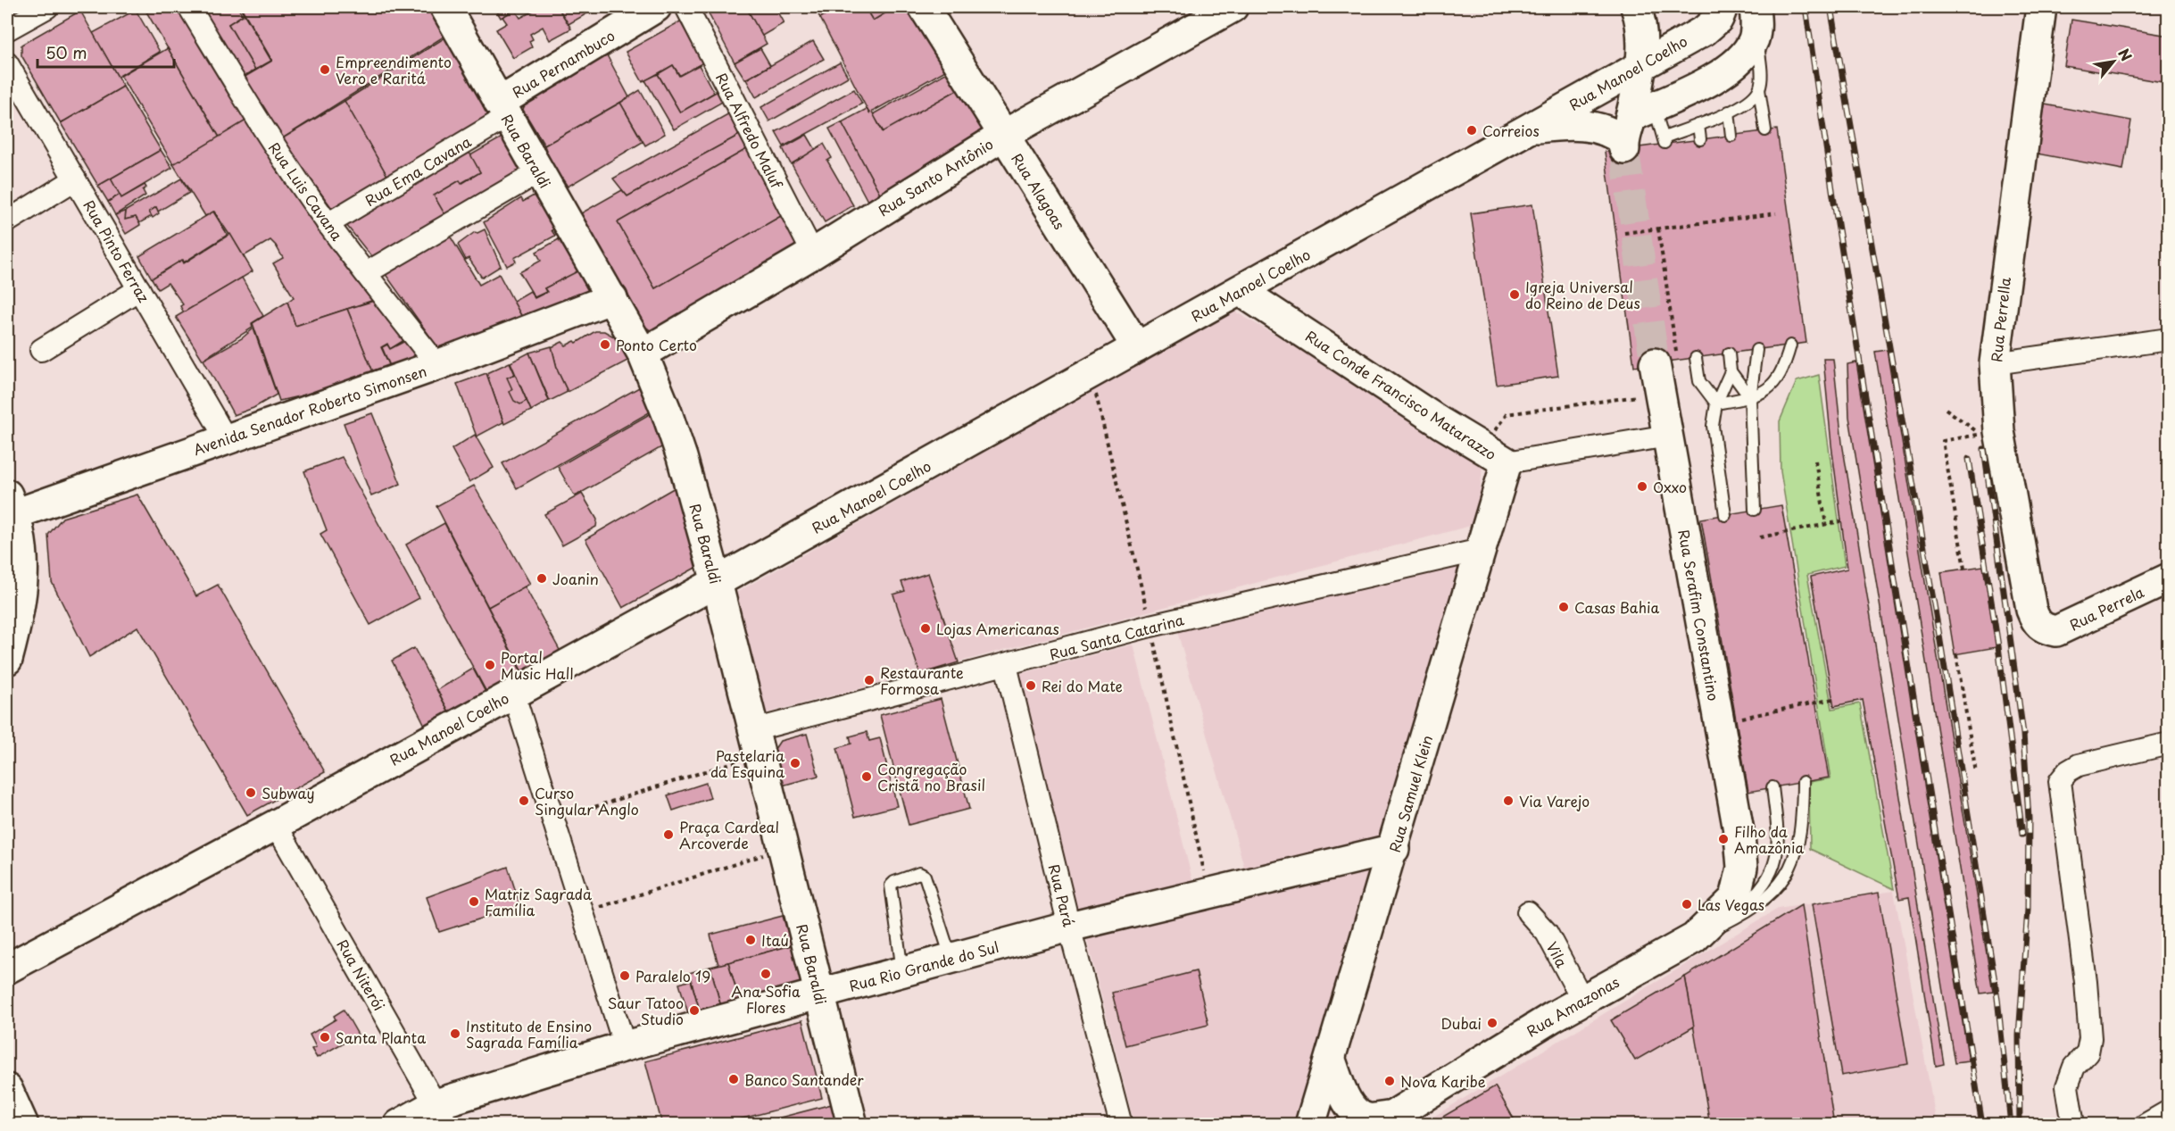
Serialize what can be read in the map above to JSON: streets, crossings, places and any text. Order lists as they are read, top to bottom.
{
  "streets": {
    "street": [
      "Rua Pernambuco",
      "Rua Manoel Coelho",
      "Rua Alfredo Maluf",
      "Rua Baraldi",
      "Rua Ema Cavana",
      "Rua Santo Antônio",
      "Rua Luis Cavana",
      "Rua Alagoas",
      "Rua Pinto Ferraz",
      "Rua Perrella",
      "Rua Conde Francisco Matarazzo",
      "Avenida Senador Roberto Simonsen",
      "Rua Perrela",
      "Rua Serafim Constantino",
      "Rua Santa Catarina",
      "Rua Samuel Klein",
      "Rua Pará",
      "Vila",
      "Rua Rio Grande do Sul",
      "Rua Niterói",
      "Rua Amazonas"
    ]
  },
  "crossings": [
    ["Rua Pernambuco", "Rua Baraldi"],
    ["Rua Pernambuco", "Rua Ema Cavana"],
    ["Rua Manoel Coelho", "Rua Baraldi"],
    ["Rua Manoel Coelho", "Rua Alagoas"],
    ["Rua Manoel Coelho", "Rua Conde Francisco Matarazzo"],
    ["Rua Manoel Coelho", "Rua Niterói"],
    ["Rua Alfredo Maluf", "Rua Santo Antônio"],
    ["Rua Baraldi", "Rua Ema Cavana"],
    ["Rua Baraldi", "Rua Santo Antônio"],
    ["Rua Baraldi", "Avenida Senador Roberto Simonsen"],
    ["Rua Baraldi", "Rua Santa Catarina"],
    ["Rua Baraldi", "Rua Rio Grande do Sul"],
    ["Rua Ema Cavana", "Rua Luis Cavana"],
    ["Rua Santo Antônio", "Rua Alagoas"],
    ["Rua Luis Cavana", "Avenida Senador Roberto Simonsen"],
    ["Rua Pinto Ferraz", "Avenida Senador Roberto Simonsen"],
    ["Rua Perrella", "Rua Perrela"],
    ["Rua Conde Francisco Matarazzo", "Rua Serafim Constantino"],
    ["Rua Conde Francisco Matarazzo", "Rua Samuel Klein"],
    ["Rua Serafim Constantino", "Rua Amazonas"],
    ["Rua Santa Catarina", "Rua Samuel Klein"],
    ["Rua Santa Catarina", "Rua Pará"],
    ["Rua Samuel Klein", "Rua Rio Grande do Sul"],
    ["Rua Pará", "Rua Rio Grande do Sul"],
    ["Vila", "Rua Amazonas"],
    ["Rua Rio Grande do Sul", "Rua Niterói"]
  ],
  "places": [
    "Empreendimento Vero e Raritá",
    "Correios",
    "Igreja Universal do Reino de Deus",
    "Ponto Certo",
    "Oxxo",
    "Joanin",
    "Casas Bahia",
    "Lojas Americanas",
    "Portal Music Hall",
    "Restaurante Formosa",
    "Rei do Mate",
    "Pastelaria da Esquina",
    "Congregação Cristã no Brasil",
    "Subway",
    "Curso Singular Anglo",
    "Via Varejo",
    "Praça Cardeal Arcoverde",
    "Filho da Amazônia",
    "Matriz Sagrada Família",
    "Las Vegas",
    "Itaú",
    "Ana Sofia Flores",
    "Paralelo 19",
    "Saur Tatoo Studio",
    "Dubai",
    "Instituto de Ensino Sagrada Família",
    "Santa Planta",
    "Banco Santander",
    "Nova Karibe"
  ],
  "scale_bar": "50 m",
  "north": "top right"
}
